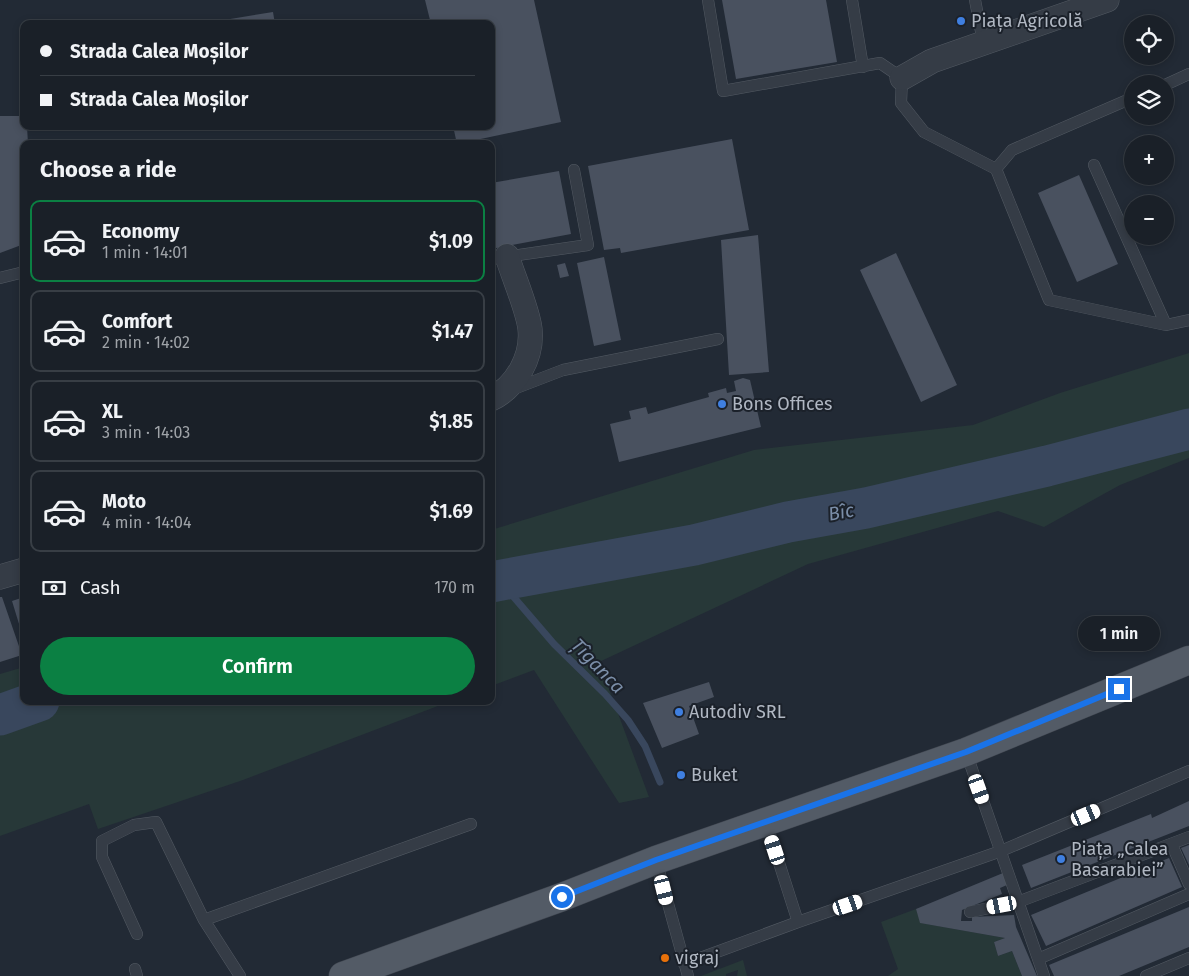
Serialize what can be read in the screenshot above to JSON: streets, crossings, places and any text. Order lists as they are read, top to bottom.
{
  "water": ["Bîc", "Țîganca"],
  "places": [
    "Piața Agricolă",
    "Bons Offices",
    "Autodiv SRL",
    "Buket",
    "Piața „Calea Basarabiei”",
    "vigraj"
  ],
  "page": {
    "map_buttons": ["+", "−"],
    "banner": ["Strada Calea Moșilor", "Strada Calea Moșilor"],
    "heading": "Choose a ride",
    "list": [
      {
        "name": "Economy",
        "note": "1 min · 14:01",
        "value": "$1.09"
      },
      {
        "name": "Comfort",
        "note": "2 min · 14:02",
        "value": "$1.47"
      },
      {
        "name": "XL",
        "note": "3 min · 14:03",
        "value": "$1.85"
      },
      {
        "name": "Moto",
        "note": "4 min · 14:04",
        "value": "$1.69"
      }
    ],
    "pay": ["Cash", "170 m"],
    "bubble": "1 min",
    "buttons": "Confirm"
  }
}
